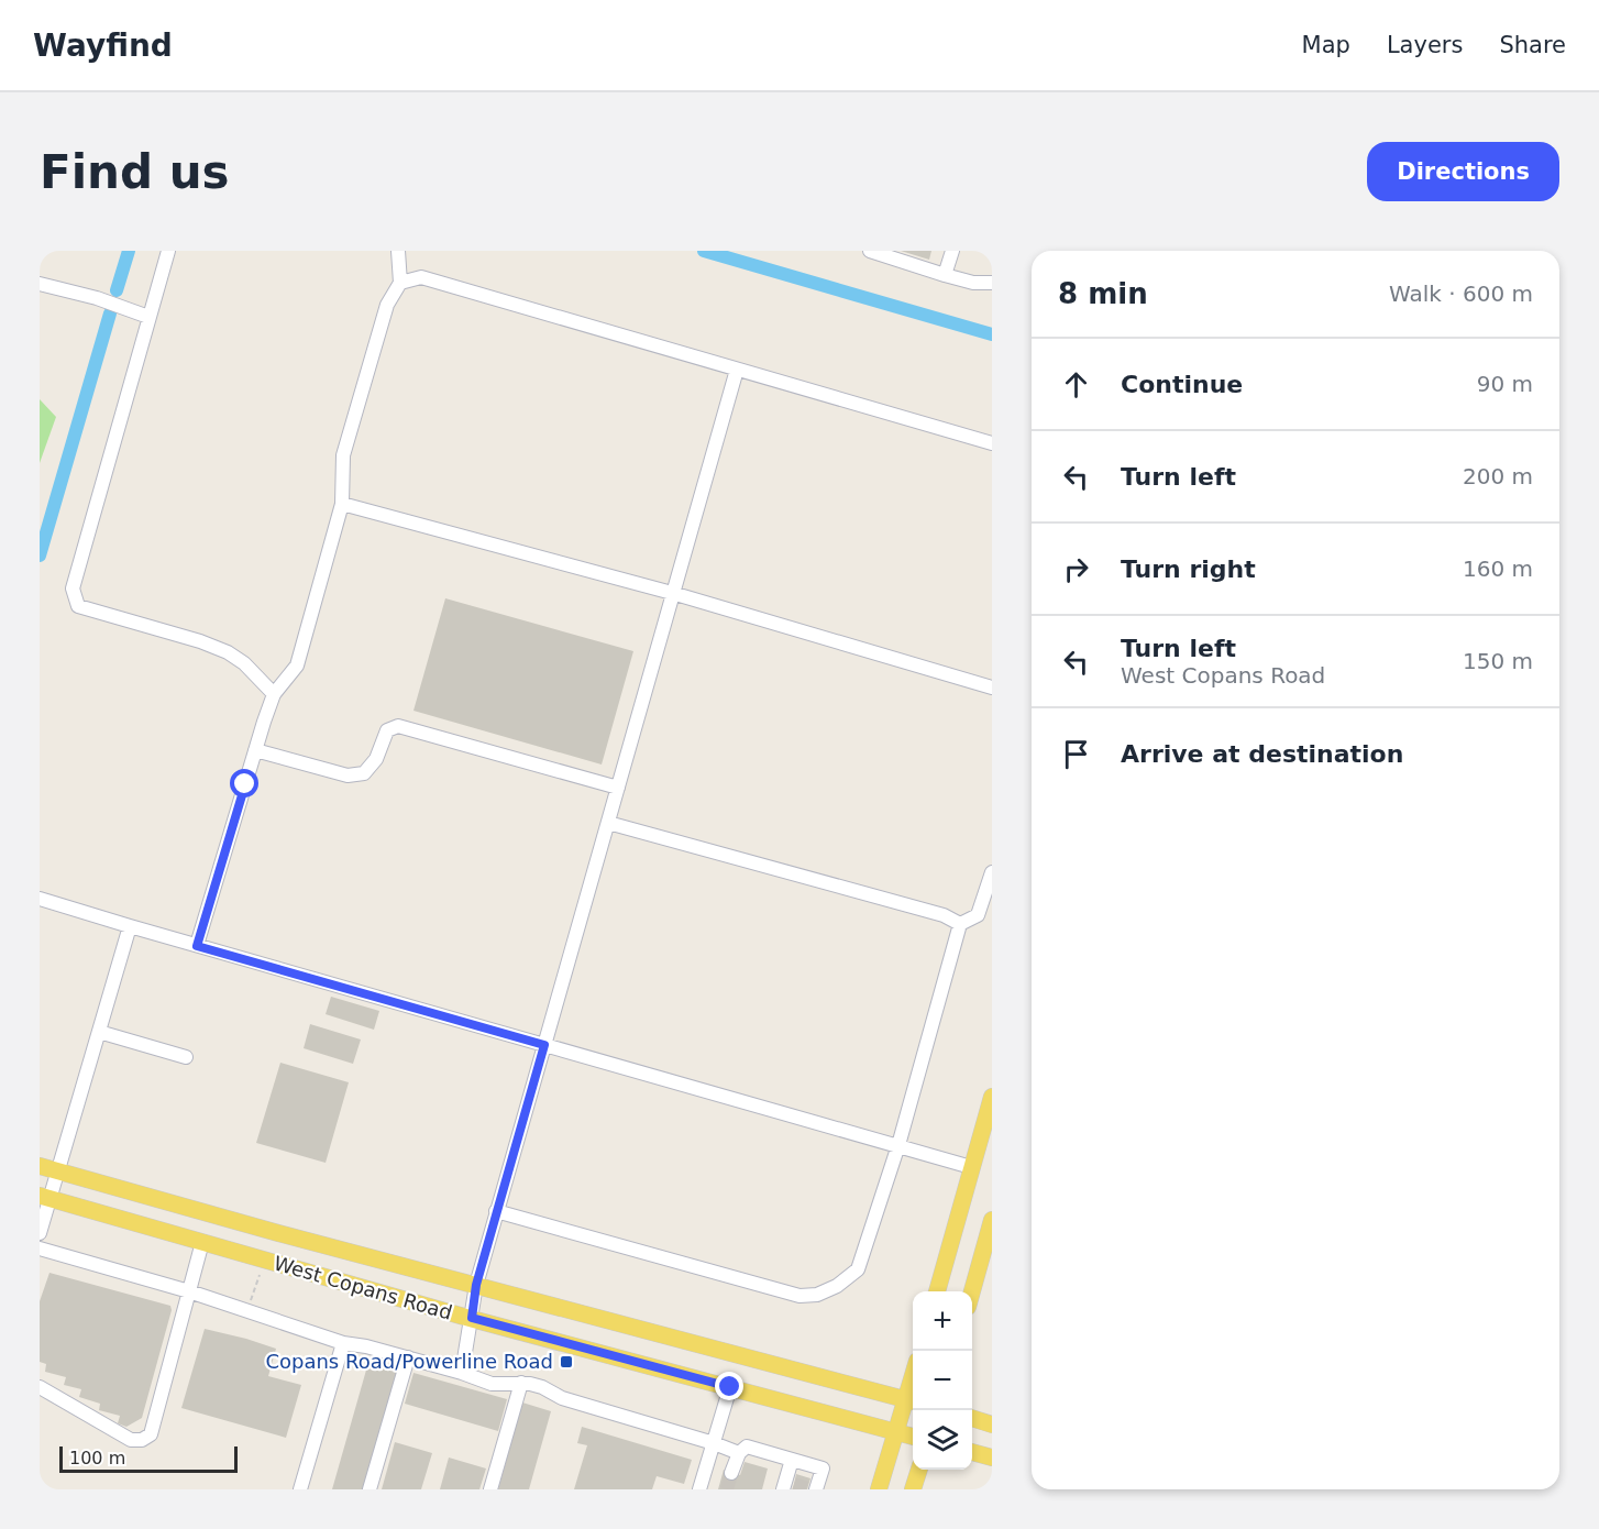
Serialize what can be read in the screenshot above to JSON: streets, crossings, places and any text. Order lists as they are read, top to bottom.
{
  "streets": {
    "main road": ["West Copans Road"]
  },
  "places": {
    "transit": ["Copans Road/Powerline Road"]
  },
  "scale_bar": "100 m",
  "page": {
    "header": "Wayfind",
    "nav": ["Map", "Layers", "Share"],
    "buttons": "Directions",
    "title": "Find us",
    "heading": ["8 min", "Walk · 600 m"],
    "list": [
      ["Continue", "90 m"],
      ["Turn left", "200 m"],
      ["Turn right", "160 m"],
      ["Turn left", "West Copans Road", "150 m"],
      "Arrive at destination"
    ],
    "map_buttons": ["+", "−"],
    "scale": "100 m"
  }
}
